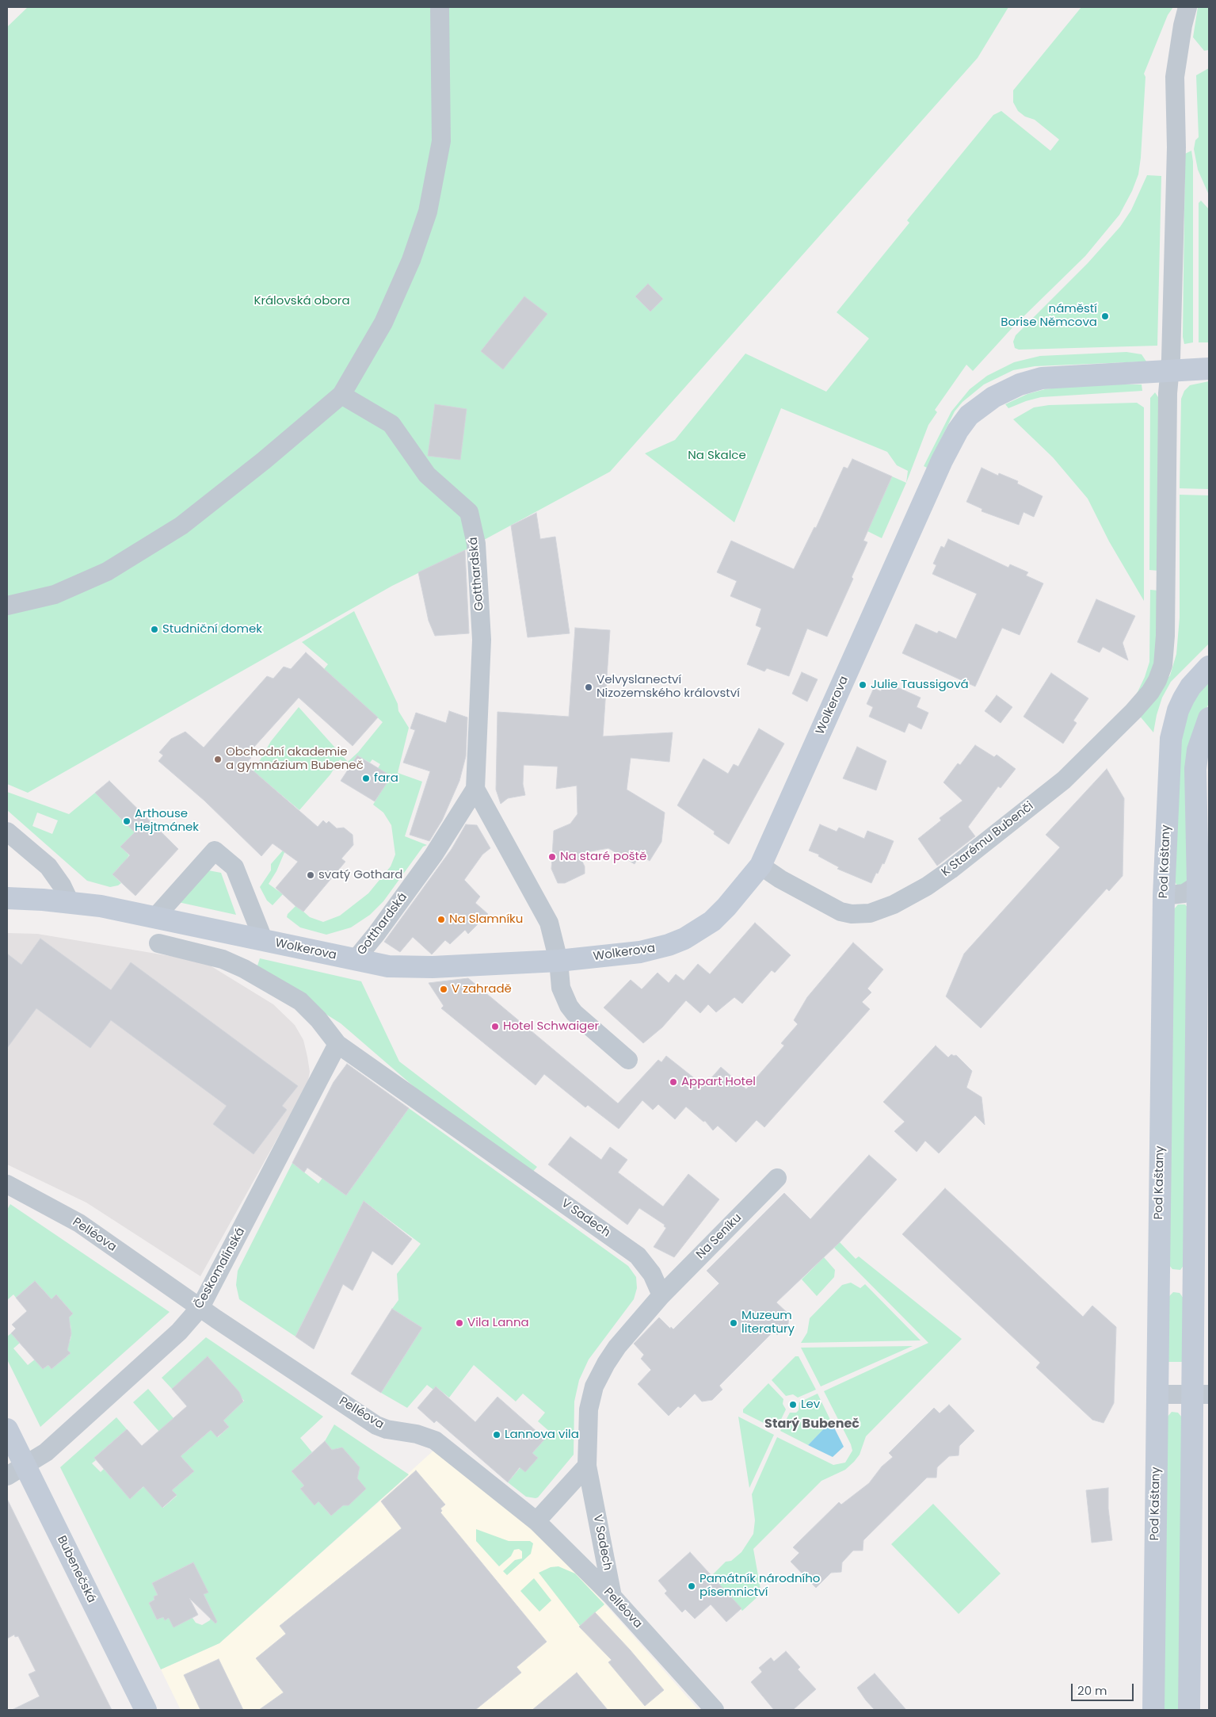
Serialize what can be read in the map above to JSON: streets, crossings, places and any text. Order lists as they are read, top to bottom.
{
  "streets": {
    "main road": ["Wolkerova", "Pod Kaštany", "Bubenečská"],
    "street": [
      "Gotthardská",
      "K Starému Bubenči",
      "V Sadech",
      "Pelléova",
      "Na Seníku",
      "Českomalínská"
    ]
  },
  "crossings": [
    ["Gotthardská", "Wolkerova"],
    ["Wolkerova", "K Starému Bubenči"],
    ["V Sadech", "Pelléova"],
    ["V Sadech", "Na Seníku"],
    ["V Sadech", "Českomalínská"],
    ["Pelléova", "Českomalínská"],
    ["Českomalínská", "Bubenečská"]
  ],
  "districts": ["Starý Bubeneč"],
  "parks": ["Královská obora", "Na Skalce"],
  "places": [
    "náměstí Borise Němcova",
    "Studniční domek",
    "Julie Taussigová",
    "Velvyslanectví Nizozemského království",
    "Obchodní akademie a gymnázium Bubeneč",
    "fara",
    "Arthouse Hejtmánek",
    "Na staré poště",
    "svatý Gothard",
    "Na Slamníku",
    "V zahradě",
    "Hotel Schwaiger",
    "Appart Hotel",
    "Vila Lanna",
    "Muzeum literatury",
    "Lev",
    "Lannova vila",
    "Památník národního písemnictví"
  ],
  "scale_bar": "20 m"
}
